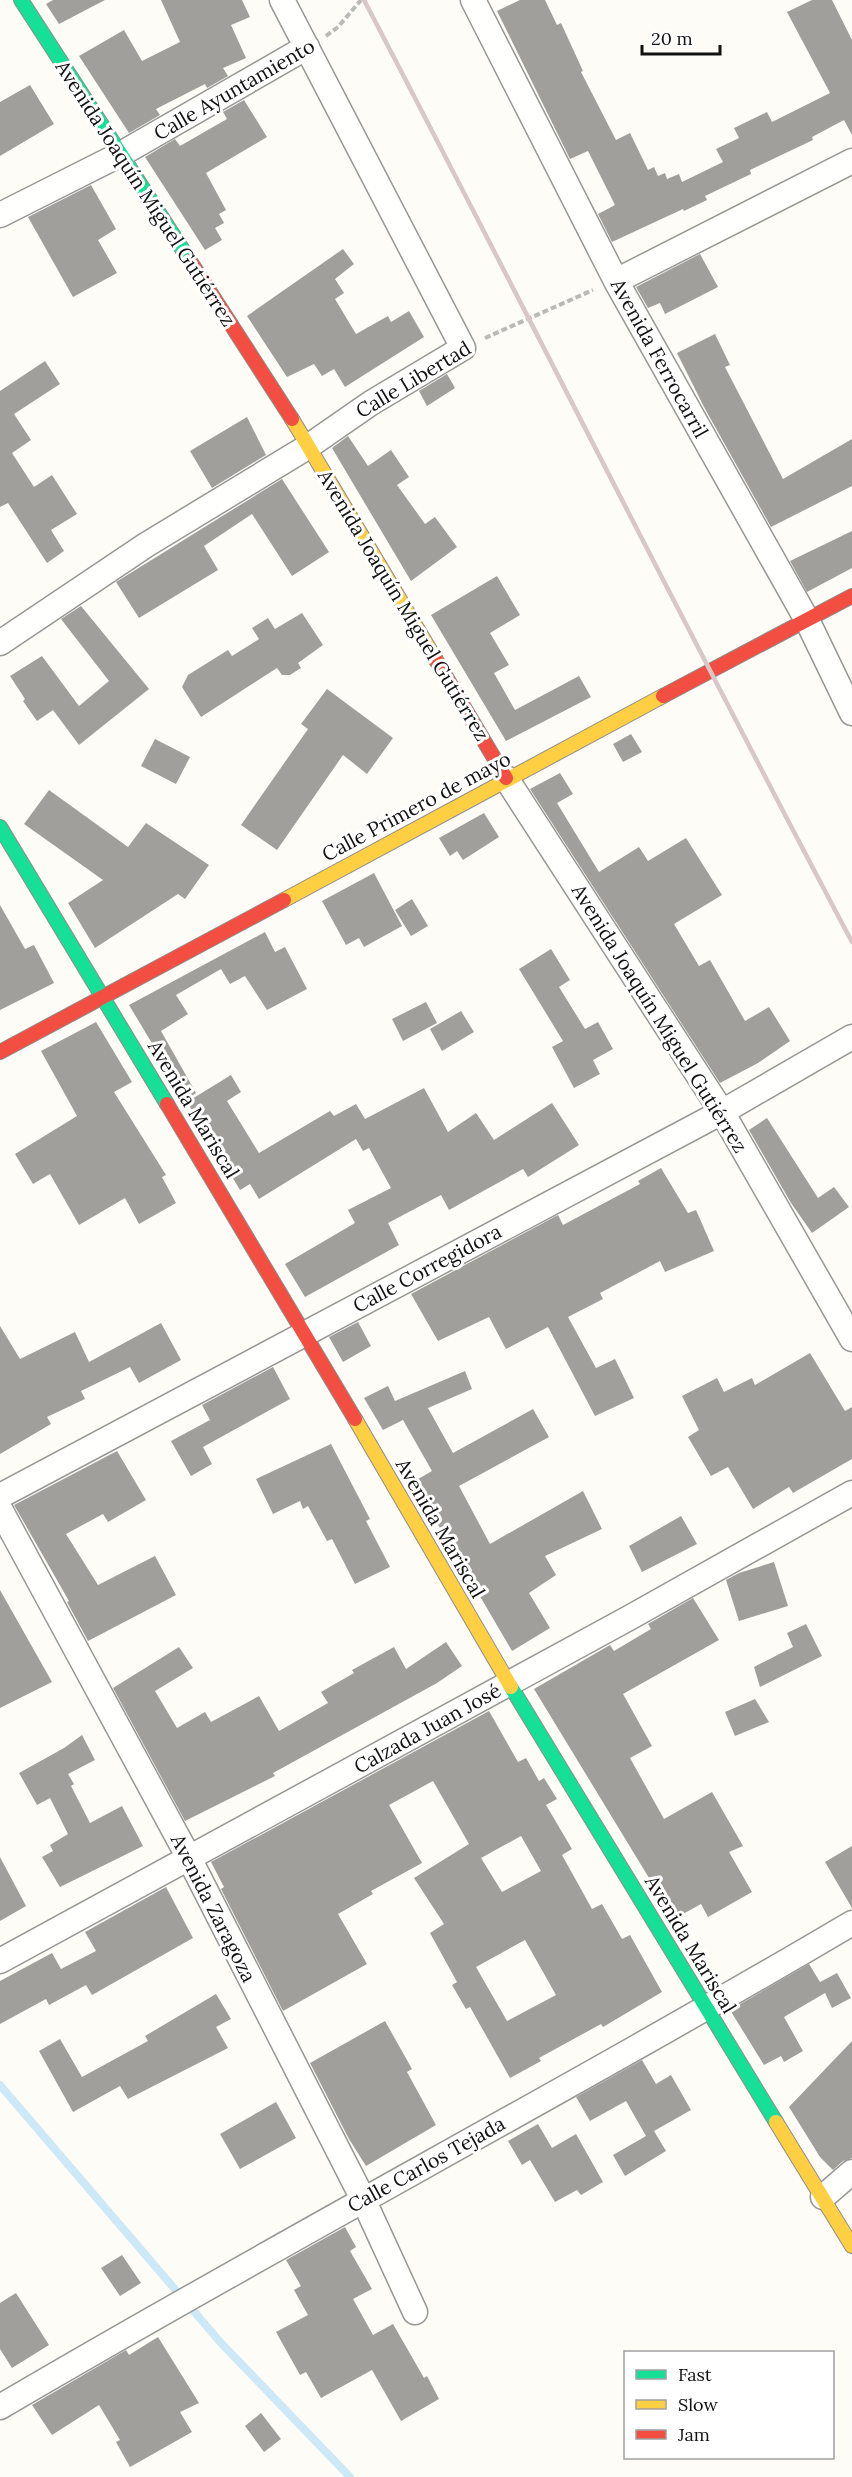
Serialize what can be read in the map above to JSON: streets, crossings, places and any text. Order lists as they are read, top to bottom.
{
  "streets": {
    "street": [
      "Calle Ayuntamiento",
      "Avenida Joaquín Miguel Gutiérrez",
      "Avenida Ferrocarril",
      "Calle Libertad",
      "Calle Primero de mayo",
      "Avenida Mariscal",
      "Calle Corregidora",
      "Calzada Juan José",
      "Avenida Zaragoza",
      "Calle Carlos Tejada"
    ]
  },
  "crossings": [
    ["Calle Ayuntamiento", "Avenida Joaquín Miguel Gutiérrez"],
    ["Avenida Joaquín Miguel Gutiérrez", "Calle Libertad"],
    ["Avenida Joaquín Miguel Gutiérrez", "Calle Primero de mayo"],
    ["Avenida Joaquín Miguel Gutiérrez", "Calle Corregidora"],
    ["Avenida Ferrocarril", "Calle Libertad"],
    ["Avenida Ferrocarril", "Calle Primero de mayo"],
    ["Calle Primero de mayo", "Avenida Mariscal"],
    ["Avenida Mariscal", "Calle Corregidora"],
    ["Avenida Mariscal", "Calzada Juan José"],
    ["Avenida Mariscal", "Calle Carlos Tejada"],
    ["Calzada Juan José", "Avenida Zaragoza"],
    ["Avenida Zaragoza", "Calle Carlos Tejada"]
  ],
  "legend": ["Fast", "Slow", "Jam"],
  "scale_bar": "20 m"
}
